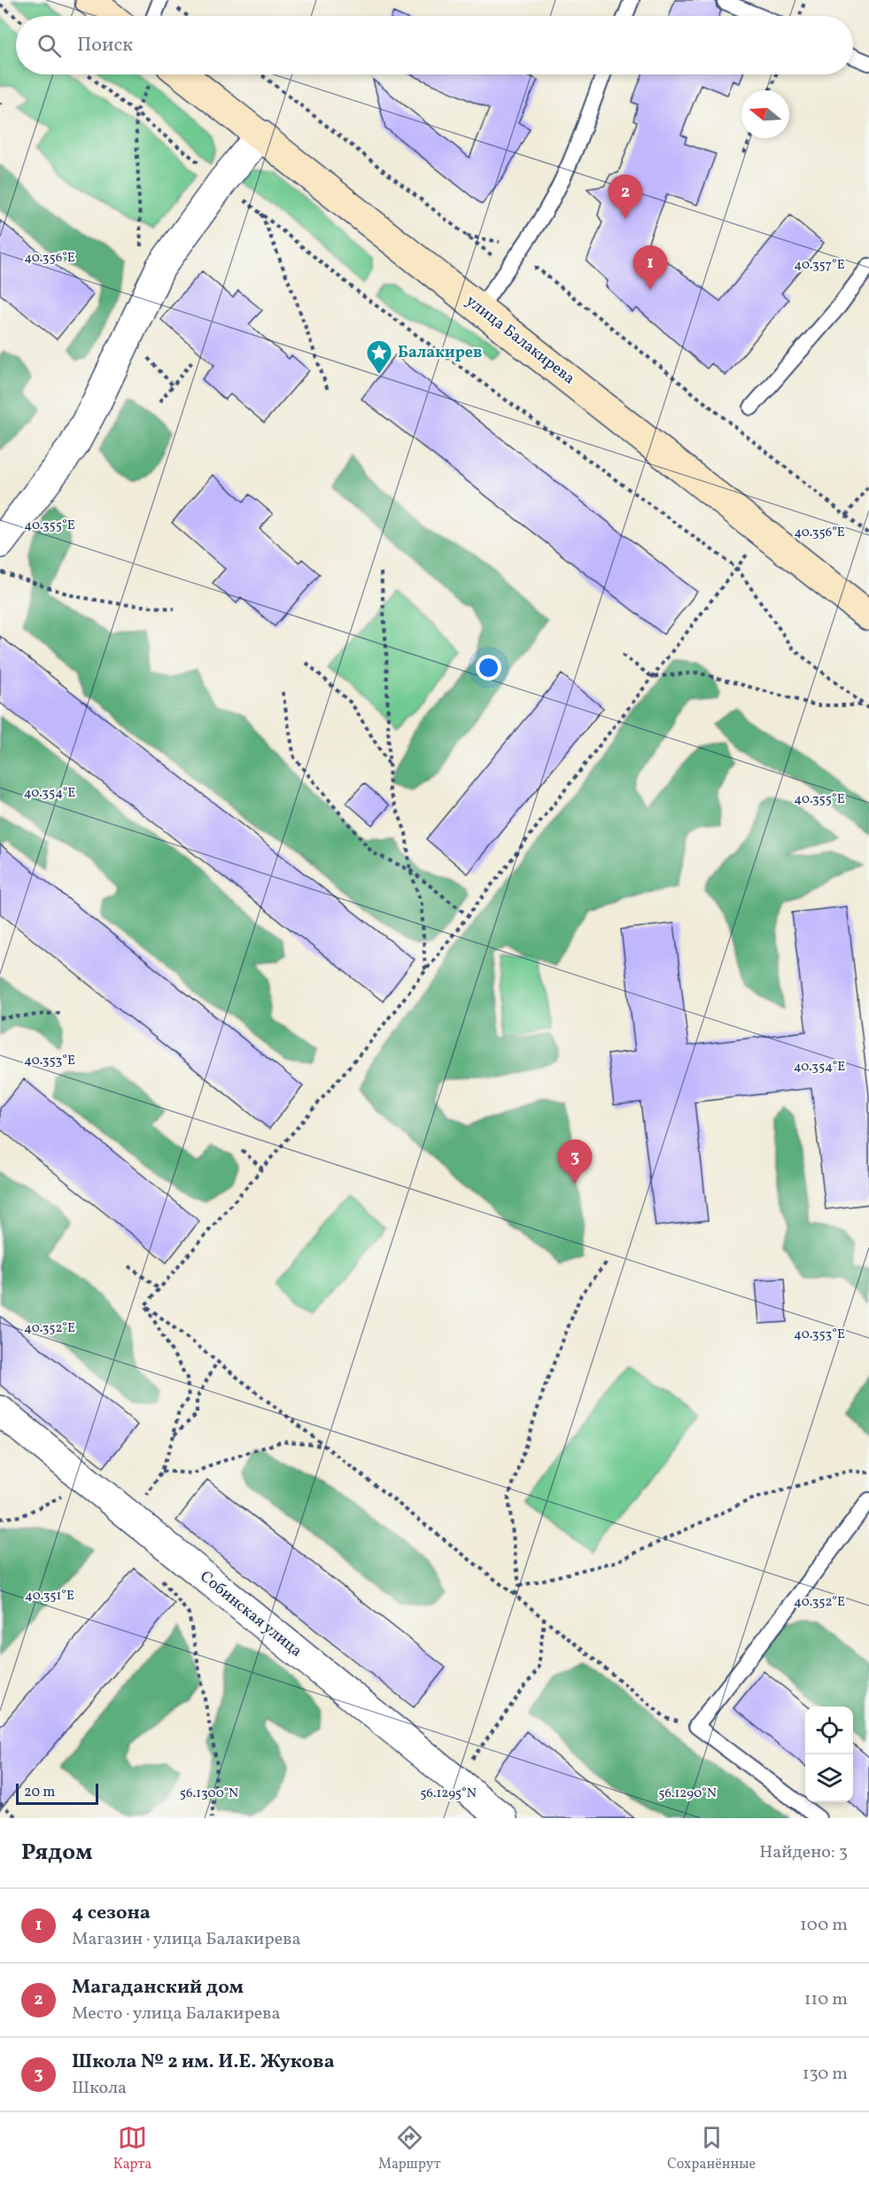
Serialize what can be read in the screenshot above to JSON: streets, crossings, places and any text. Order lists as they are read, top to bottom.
{
  "streets": {
    "street": ["улица Балакирева", "Собинская улица"]
  },
  "places": {
    "place": ["Балакирев"]
  },
  "scale_bar": "20 m",
  "north": "left",
  "page": {
    "search": "Поиск",
    "pins": ["2", "1", "3"],
    "scale": "20 m",
    "heading": ["Рядом", "Найдено: 3"],
    "list": [
      {
        "mark": "1",
        "name": "4 сезона",
        "note": "Магазин · улица Балакирева",
        "value": "100 m"
      },
      {
        "mark": "2",
        "name": "Магаданский дом",
        "note": "Место · улица Балакирева",
        "value": "110 m"
      },
      {
        "mark": "3",
        "name": "Школа № 2 им. И.Е. Жукова",
        "note": "Школа",
        "value": "130 m"
      }
    ],
    "nav": ["Карта", "Маршрут", "Сохранённые"]
  },
  "coordinates": [
    "40.356°E",
    "40.357°E",
    "40.355°E",
    "40.354°E",
    "40.353°E",
    "40.352°E",
    "40.351°E",
    "56.1300°N",
    "56.1295°N",
    "56.1290°N"
  ]
}
